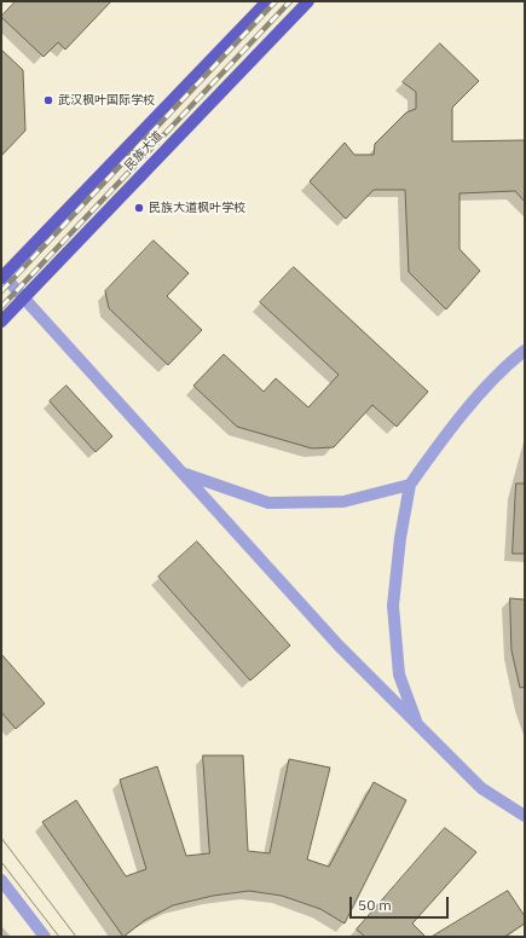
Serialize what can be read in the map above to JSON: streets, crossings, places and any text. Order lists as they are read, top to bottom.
{
  "streets": {
    "main road": ["民族大道"]
  },
  "places": ["武汉枫叶国际学校", "民族大道枫叶学校"],
  "scale_bar": "50 m"
}
